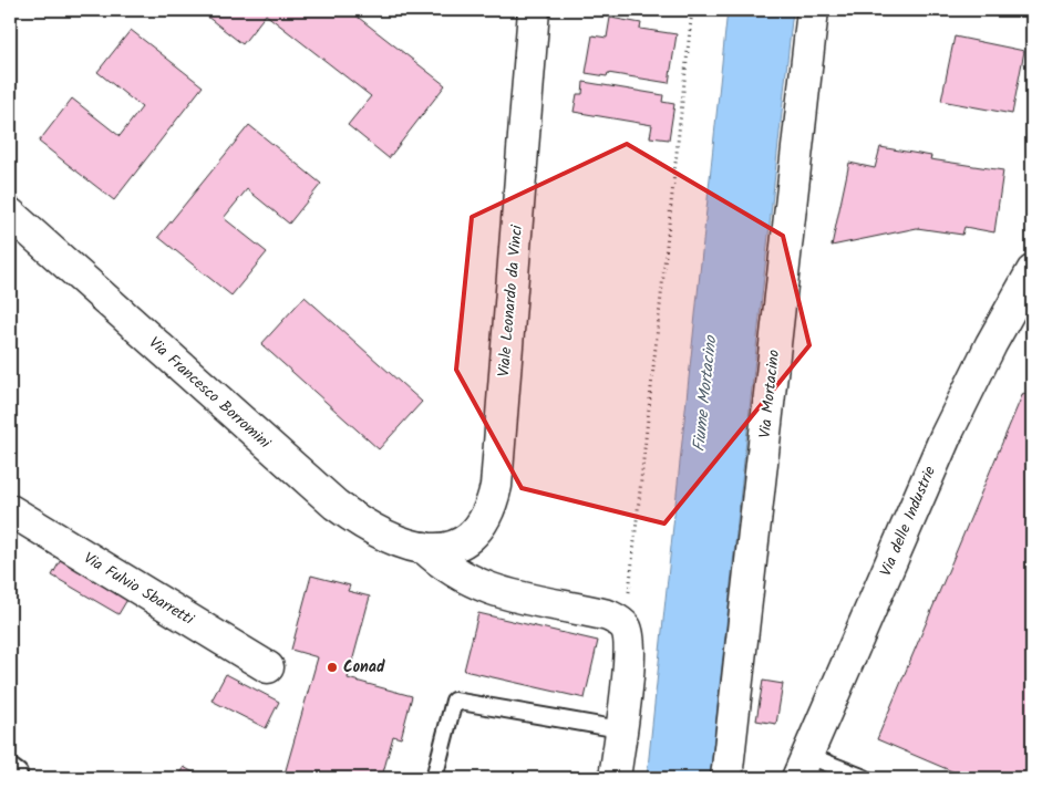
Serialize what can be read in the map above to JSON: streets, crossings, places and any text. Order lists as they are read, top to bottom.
{
  "streets": {
    "street": [
      "Viale Leonardo da Vinci",
      "Via Francesco Borromini",
      "Via Mortacino",
      "Via delle Industrie",
      "Via Fulvio Sbarretti"
    ]
  },
  "crossings": [
    ["Viale Leonardo da Vinci", "Via Francesco Borromini"]
  ],
  "water": ["Fiume Mortacino"],
  "places": ["Conad"]
}
